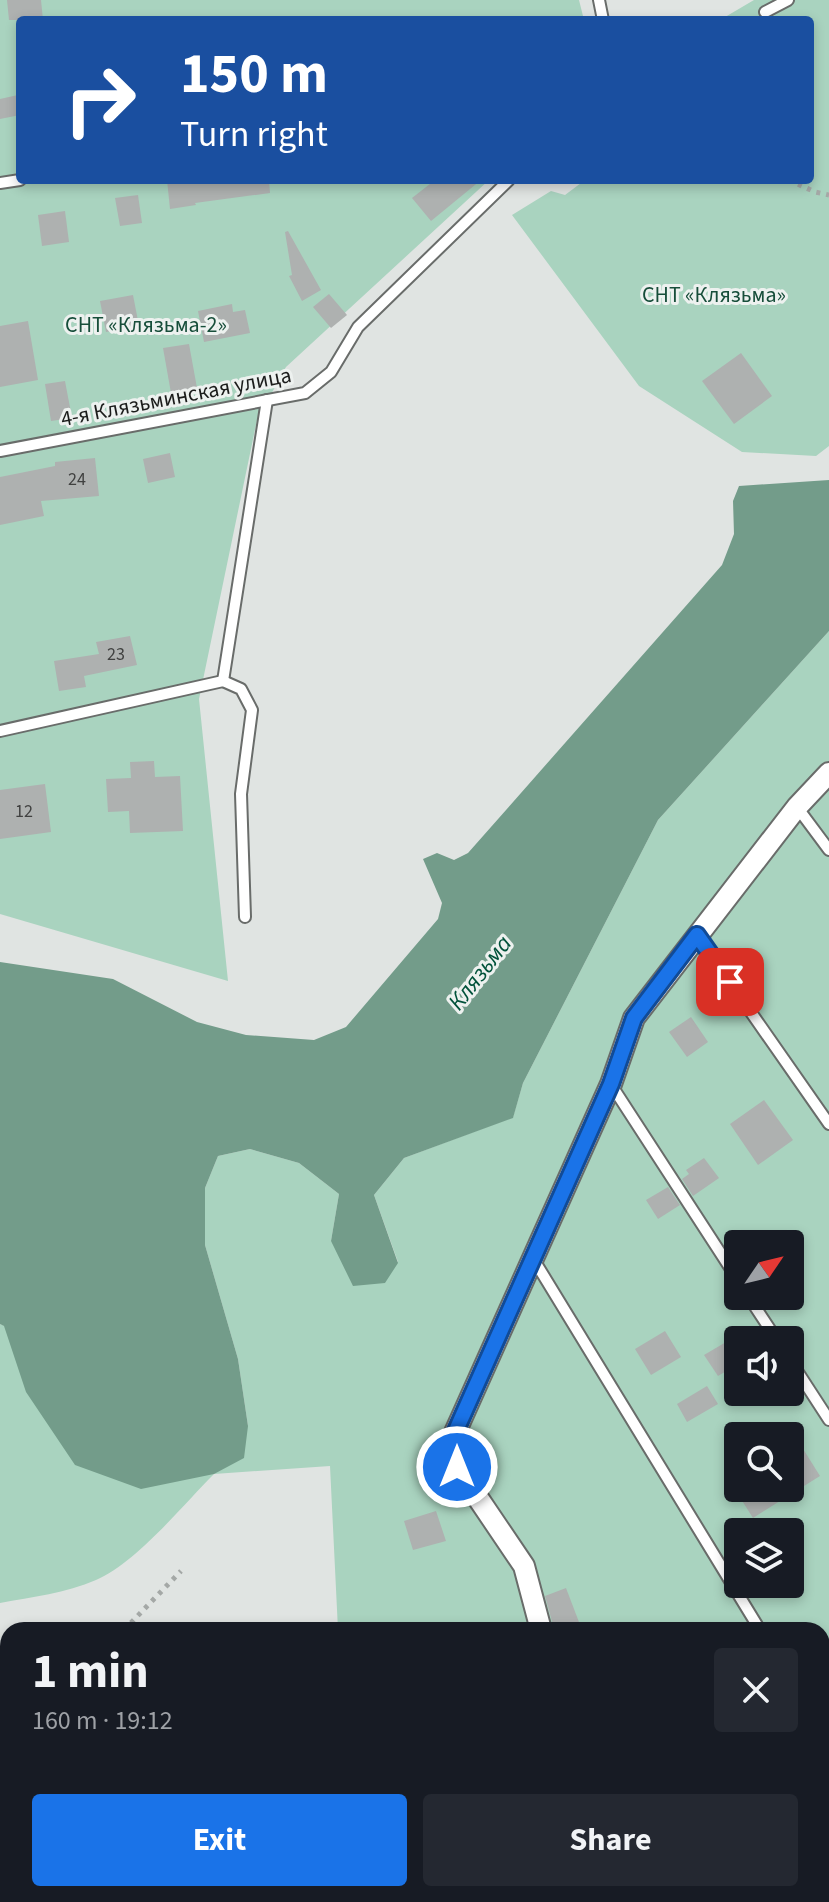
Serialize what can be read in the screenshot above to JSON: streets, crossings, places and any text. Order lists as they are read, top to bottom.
{
  "streets": {
    "lane": ["4-я Клязьминская улица"]
  },
  "water": ["Клязьма"],
  "parks": ["СНТ «Клязьма»", "СНТ «Клязьма-2»"],
  "house_numbers": ["24", "23", "12"],
  "north": "top right",
  "page": {
    "turn": ["150 m", "Turn right"],
    "heading": ["1 min", "160 m · 19:12"],
    "buttons": ["Exit", "Share"]
  }
}
